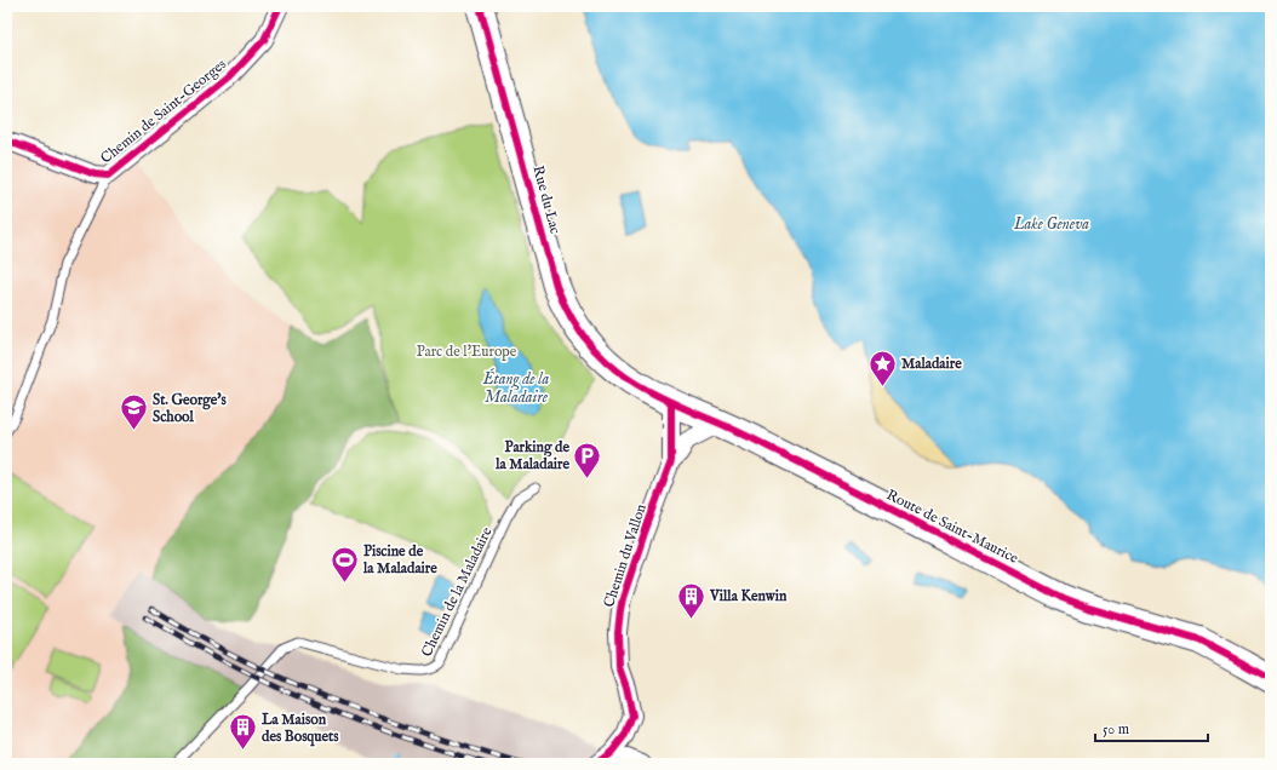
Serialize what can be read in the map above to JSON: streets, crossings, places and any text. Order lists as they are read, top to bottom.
{
  "streets": {
    "main road": ["Rue du Lac", "Route de Saint-Maurice"],
    "street": ["Chemin de Saint-Georges", "Chemin du Vallon"],
    "lane": ["Chemin de la Maladaire"]
  },
  "crossings": [
    ["Rue du Lac", "Route de Saint-Maurice"],
    ["Route de Saint-Maurice", "Chemin du Vallon"]
  ],
  "water": ["Lake Geneva", "Étang de la Maladaire"],
  "parks": ["Parc de l'Europe"],
  "places": {
    "place": ["Maladaire"],
    "school or university": ["St. George's School"],
    "parking": ["Parking de la Maladaire"],
    "sports": ["Piscine de la Maladaire"],
    "building": ["Villa Kenwin", "La Maison des Bosquets"]
  },
  "scale_bar": "50 m"
}
